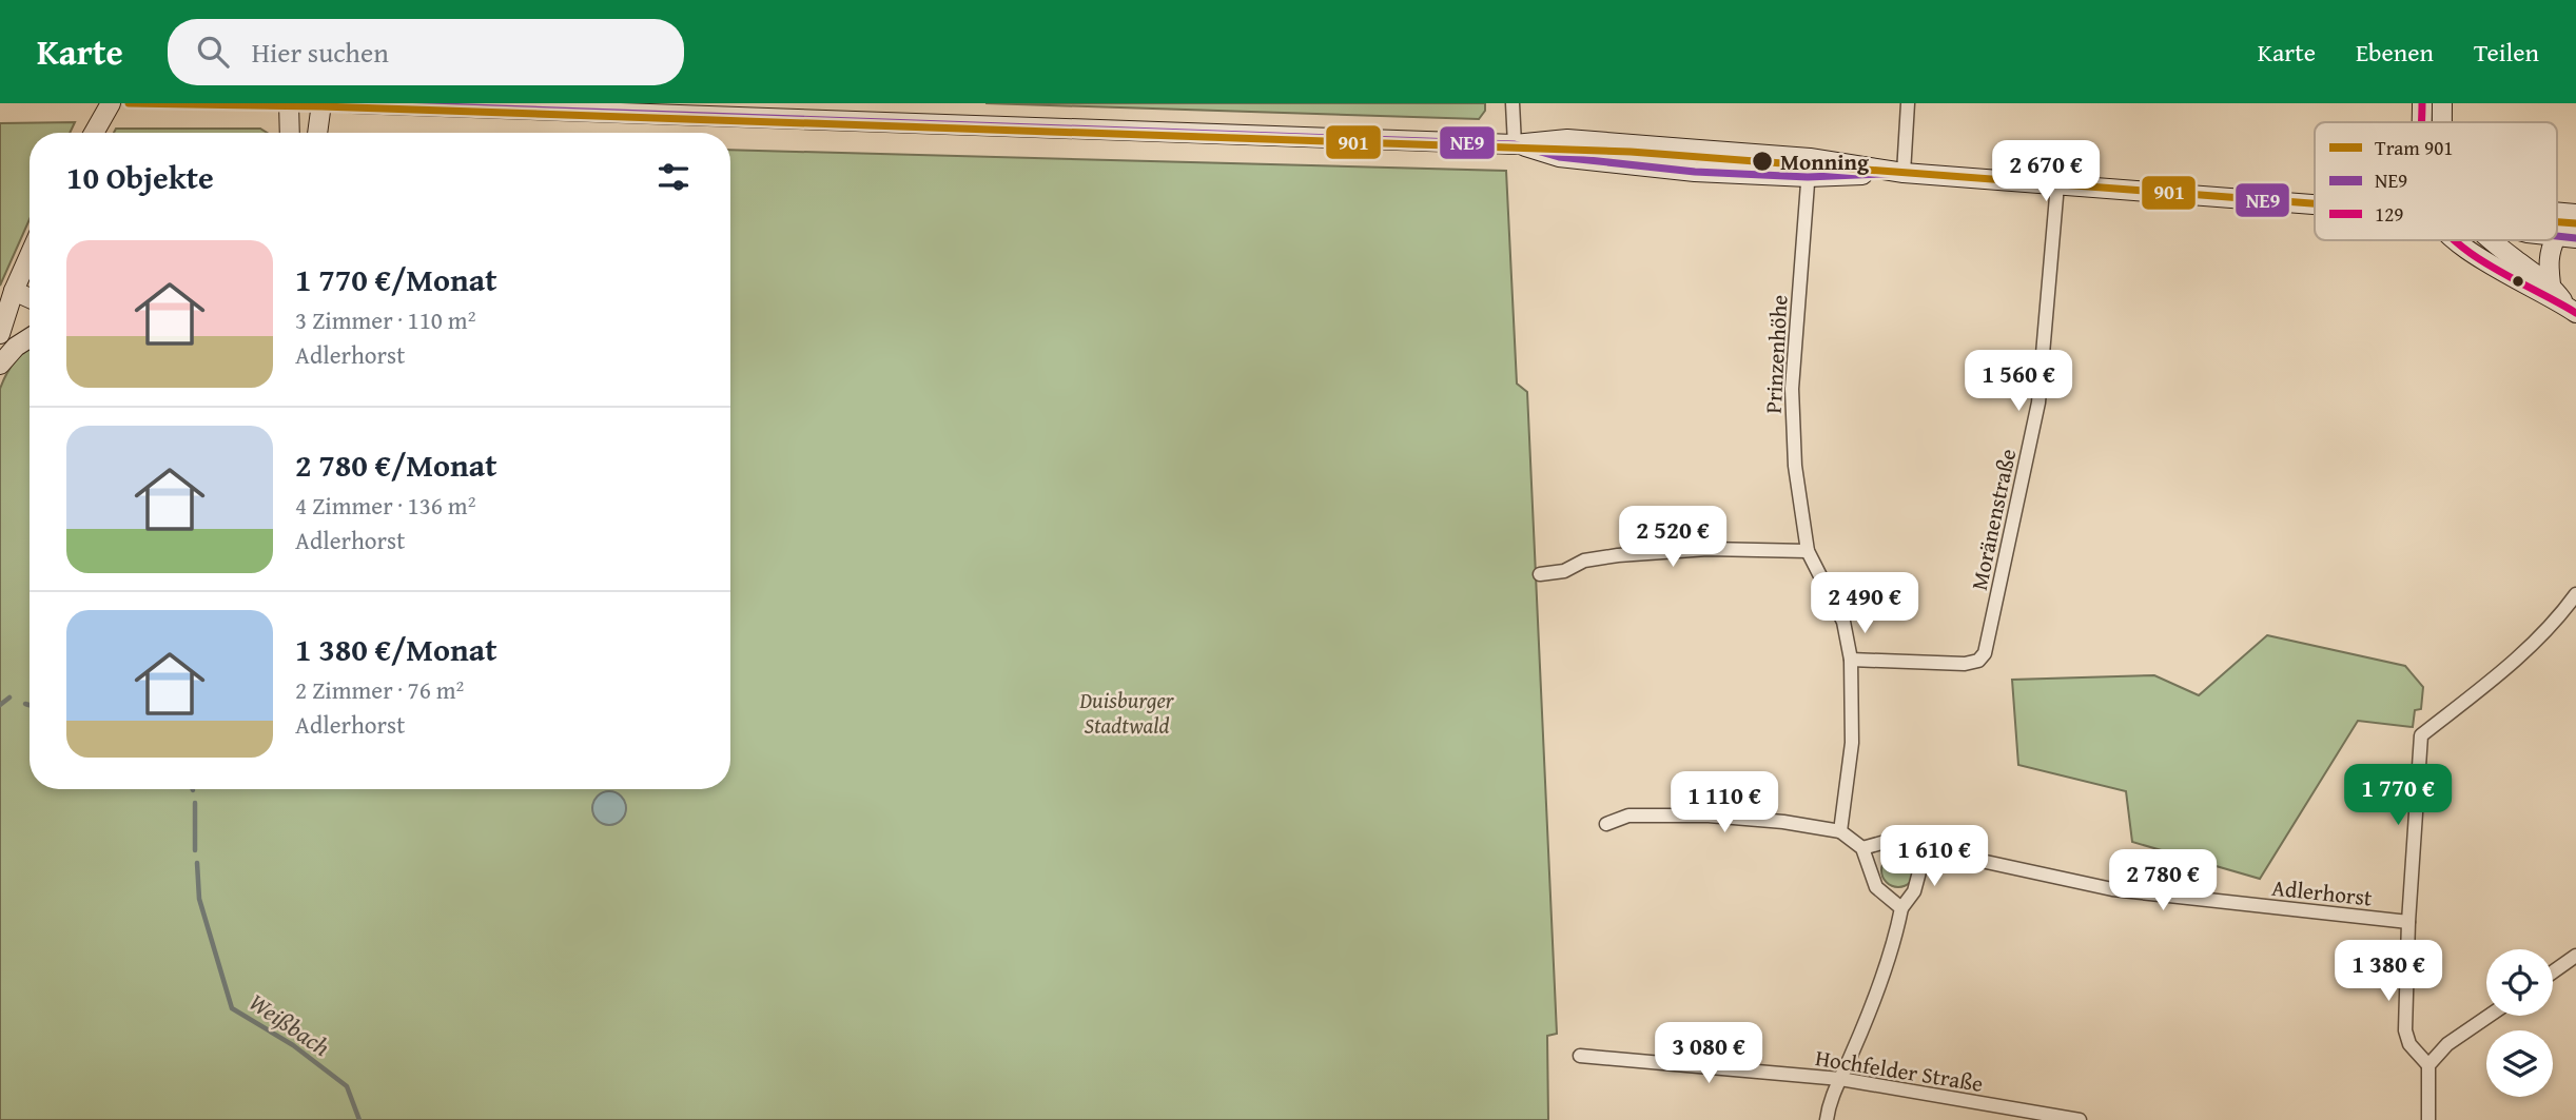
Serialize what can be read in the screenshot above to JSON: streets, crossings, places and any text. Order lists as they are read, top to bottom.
{
  "streets": {
    "street": [
      "Prinzenhöhe",
      "Moränenstraße",
      "Adlerhorst",
      "Hochfelder Straße"
    ]
  },
  "crossings": [
    ["Prinzenhöhe", "Moränenstraße"]
  ],
  "water": ["Weißbach"],
  "parks": ["Duisburger Stadtwald"],
  "places": ["Monning"],
  "lines": ["tram line 901", "transit line NE9", "transit line 129"],
  "legend": ["Tram 901", "NE9", "129"],
  "page": {
    "header": "Karte",
    "search": "Hier suchen",
    "nav": ["Karte", "Ebenen", "Teilen"],
    "heading": "10 Objekte",
    "price": [
      "2 670 €",
      "1 560 €",
      "2 520 €",
      "2 490 €",
      "1 770 €",
      "1 110 €",
      "1 610 €",
      "2 780 €",
      "1 380 €",
      "3 080 €"
    ],
    "list": [
      {
        "name": "1 770 €/Monat",
        "note": "3 Zimmer · 110 m² · Adlerhorst"
      },
      {
        "name": "2 780 €/Monat",
        "note": "4 Zimmer · 136 m² · Adlerhorst"
      },
      {
        "name": "1 380 €/Monat",
        "note": "2 Zimmer · 76 m² · Adlerhorst"
      }
    ]
  }
}
